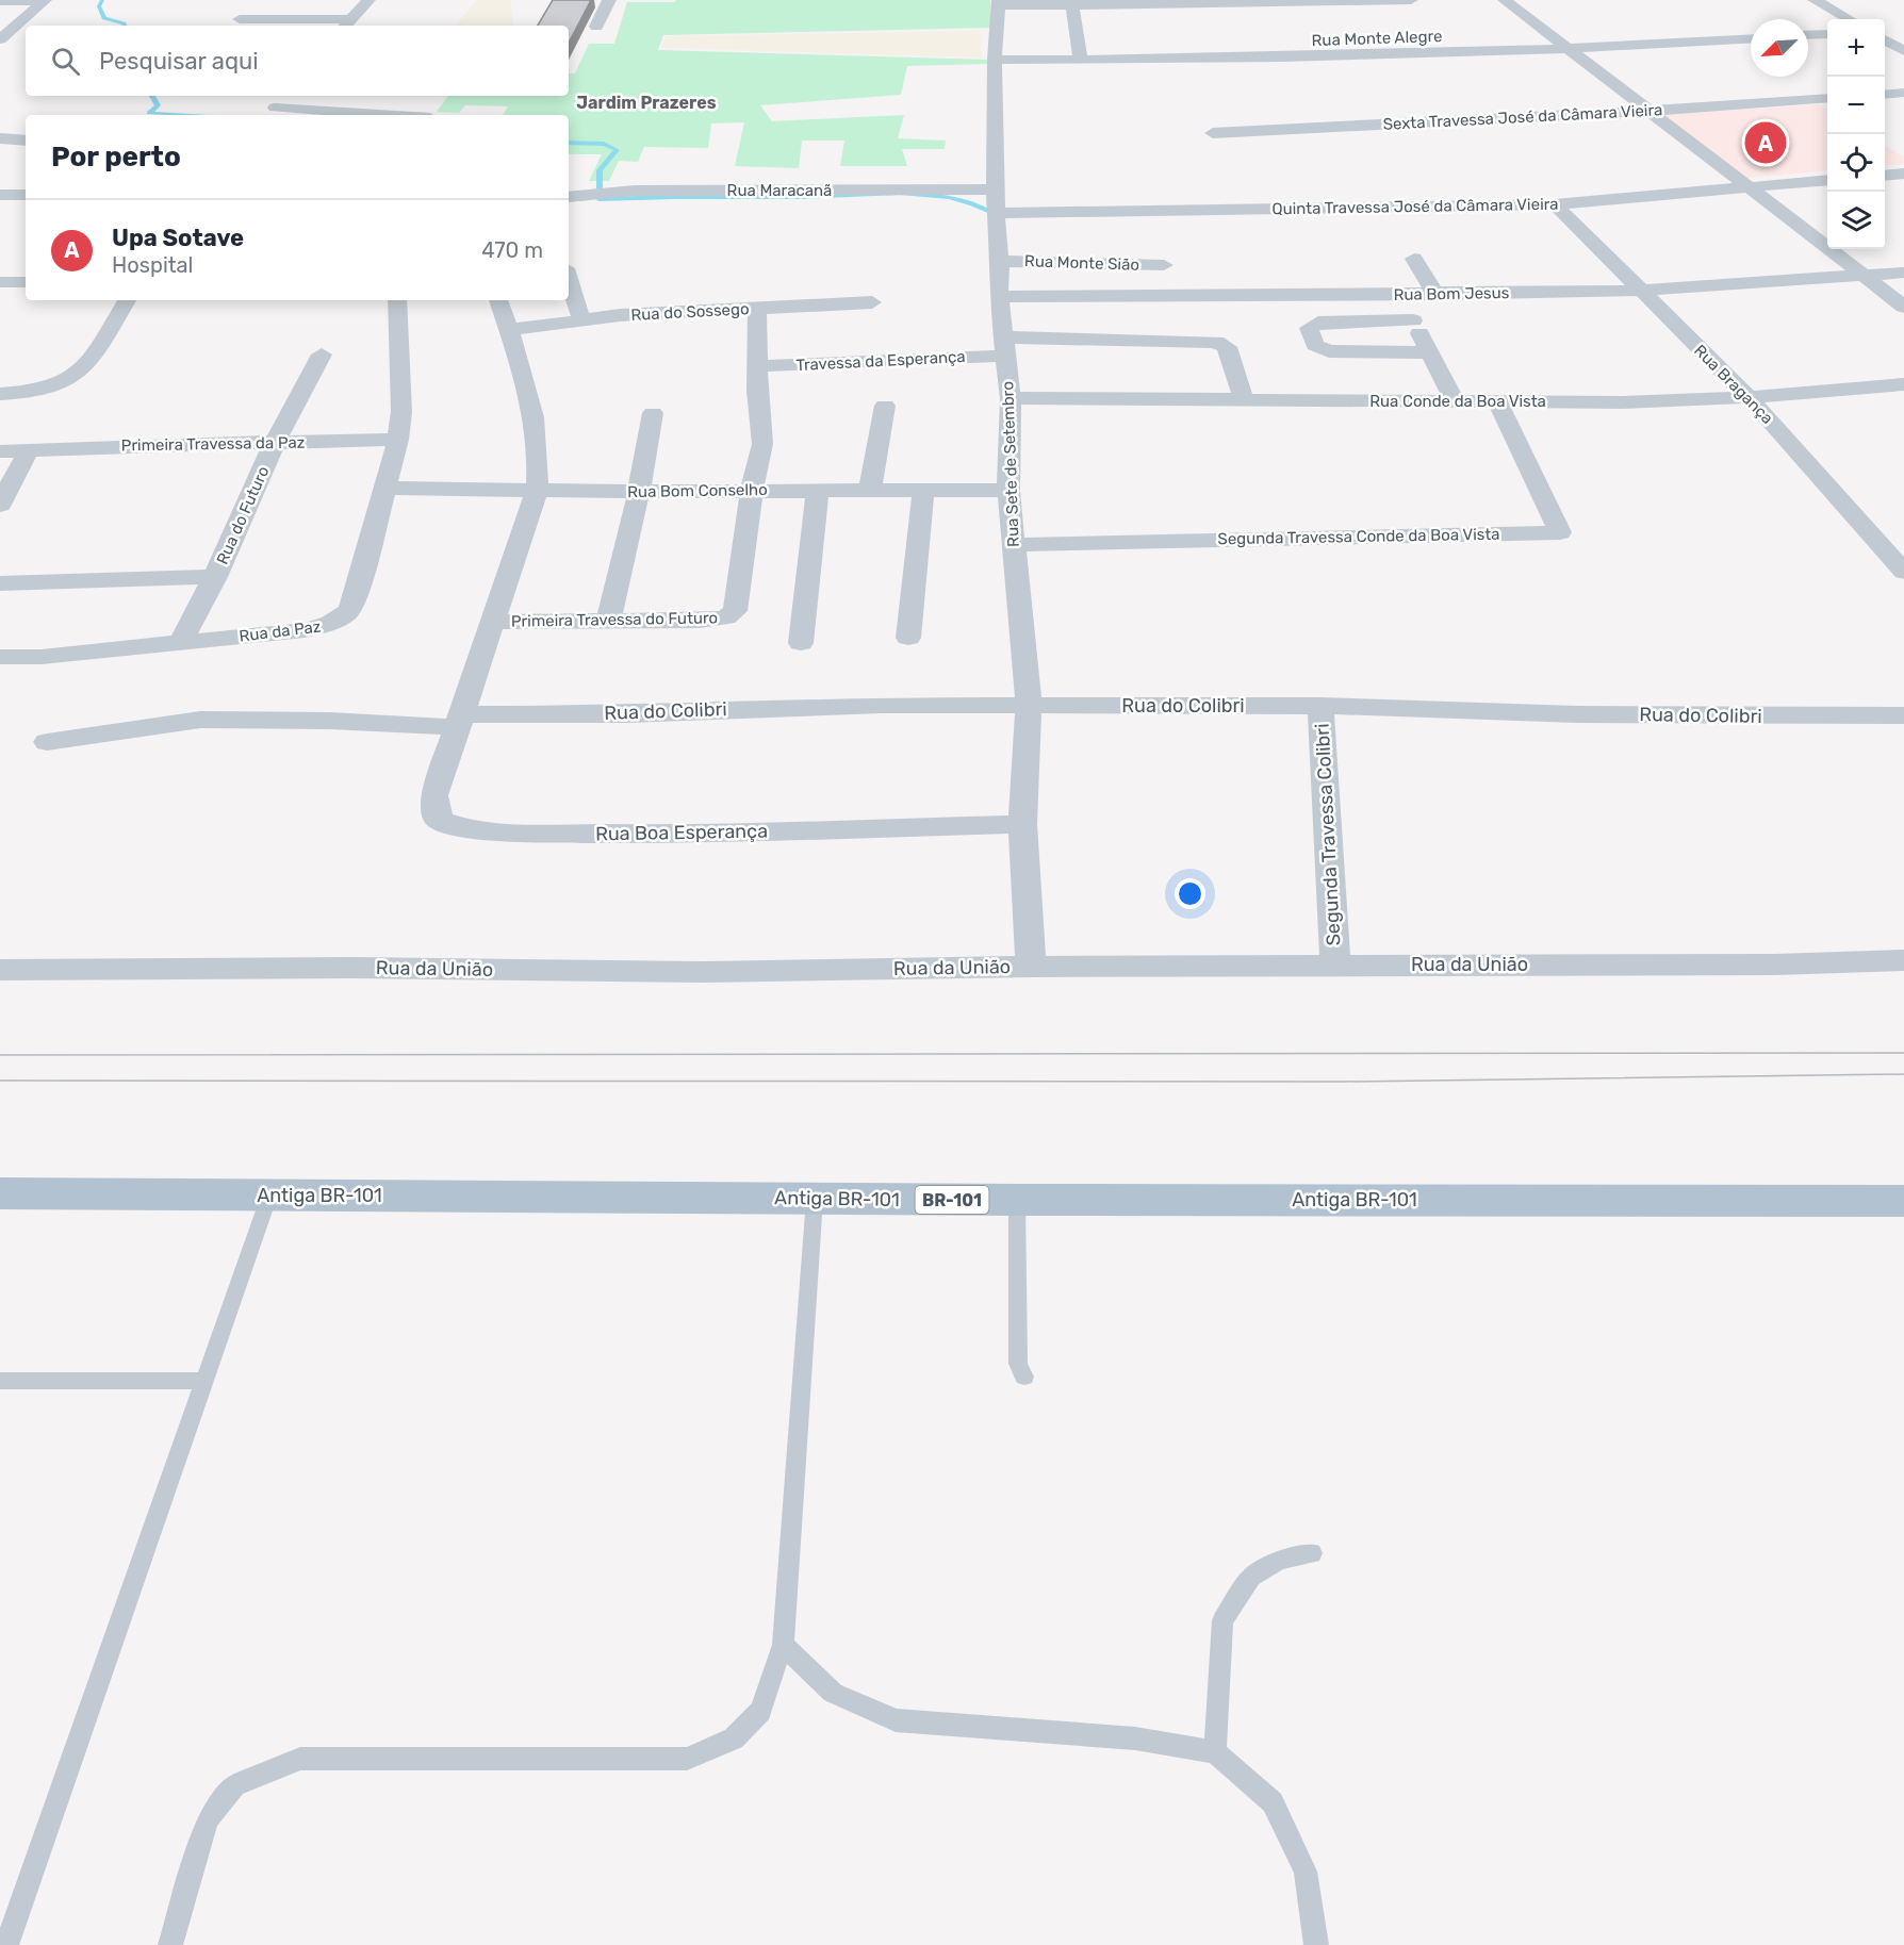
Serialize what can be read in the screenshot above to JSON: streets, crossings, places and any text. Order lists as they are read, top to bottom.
{
  "streets": {
    "main road": ["Antiga BR-101", "BR-101"],
    "street": [
      "Rua Monte Alegre",
      "Sexta Travessa José da Câmara Vieira",
      "Rua Maracanã",
      "Quinta Travessa José da Câmara Vieira",
      "Rua Monte Sião",
      "Rua Bom Jesus",
      "Rua do Sossego",
      "Travessa da Esperança",
      "Rua Bragança",
      "Rua Conde da Boa Vista",
      "Primeira Travessa da Paz",
      "Rua Sete de Setembro",
      "Rua Bom Conselho",
      "Rua do Futuro",
      "Segunda Travessa Conde da Boa Vista",
      "Primeira Travessa do Futuro",
      "Rua da Paz",
      "Rua do Colibri",
      "Rua Boa Esperança",
      "Segunda Travessa Colibri",
      "Rua da União"
    ]
  },
  "crossings": [
    ["Rua Monte Alegre", "Rua Sete de Setembro"],
    ["Rua Maracanã", "Rua Sete de Setembro"],
    ["Quinta Travessa José da Câmara Vieira", "Rua Bragança"],
    ["Quinta Travessa José da Câmara Vieira", "Rua Sete de Setembro"],
    ["Rua Monte Sião", "Rua Bom Jesus"],
    ["Rua Monte Sião", "Rua Sete de Setembro"],
    ["Rua Bom Jesus", "Rua Bragança"],
    ["Rua Bom Jesus", "Rua Sete de Setembro"],
    ["Travessa da Esperança", "Rua Conde da Boa Vista"],
    ["Travessa da Esperança", "Rua Sete de Setembro"],
    ["Rua Bragança", "Rua Conde da Boa Vista"],
    ["Rua Conde da Boa Vista", "Rua Sete de Setembro"],
    ["Rua Conde da Boa Vista", "Segunda Travessa Conde da Boa Vista"],
    ["Primeira Travessa da Paz", "Rua do Futuro"],
    ["Primeira Travessa da Paz", "Rua da Paz"],
    ["Rua Sete de Setembro", "Rua Bom Conselho"],
    ["Rua Sete de Setembro", "Segunda Travessa Conde da Boa Vista"],
    ["Rua Sete de Setembro", "Rua do Colibri"],
    ["Rua Sete de Setembro", "Rua Boa Esperança"],
    ["Rua Sete de Setembro", "Rua da União"],
    ["Rua Bom Conselho", "Primeira Travessa do Futuro"],
    ["Rua Bom Conselho", "Rua da Paz"],
    ["Rua do Futuro", "Rua da Paz"],
    ["Primeira Travessa do Futuro", "Rua Boa Esperança"],
    ["Rua do Colibri", "Rua Boa Esperança"],
    ["Rua do Colibri", "Segunda Travessa Colibri"],
    ["Segunda Travessa Colibri", "Rua da União"]
  ],
  "districts": ["Jardim Prazeres"],
  "north": "bottom left",
  "page": {
    "map_buttons": ["+", "−"],
    "search": "Pesquisar aqui",
    "heading": "Por perto",
    "pins": "A",
    "list": [
      {
        "mark": "A",
        "name": "Upa Sotave",
        "note": "Hospital",
        "value": "470 m"
      }
    ]
  }
}
